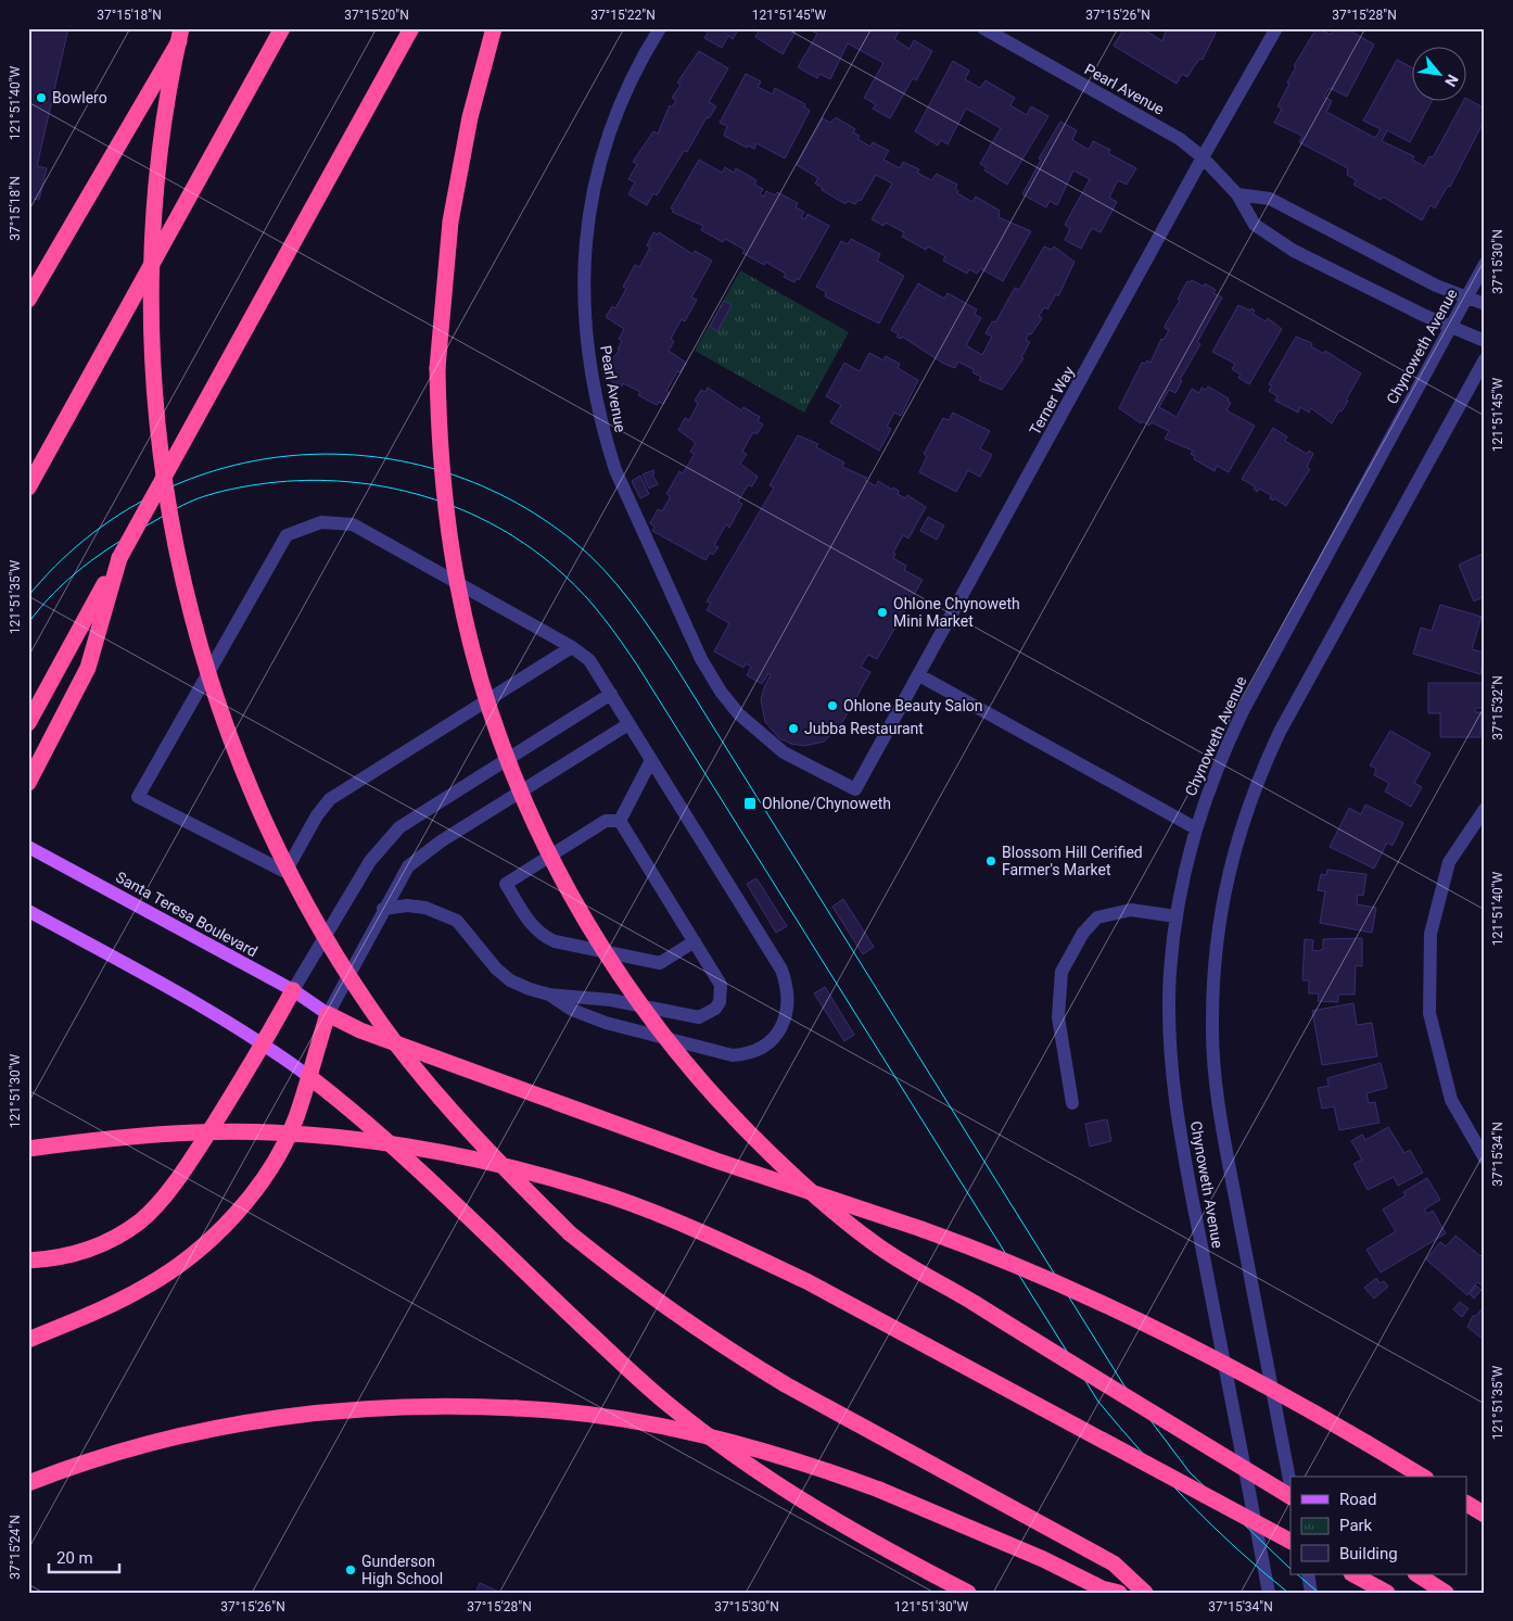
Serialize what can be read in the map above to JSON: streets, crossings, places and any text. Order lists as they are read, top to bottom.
{
  "streets": {
    "main road": ["Santa Teresa Boulevard"],
    "street": ["Pearl Avenue", "Chynoweth Avenue", "Terner Way"]
  },
  "crossings": [
    ["Pearl Avenue", "Chynoweth Avenue"],
    ["Pearl Avenue", "Terner Way"]
  ],
  "places": {
    "other": [
      "Bowlero",
      "Ohlone Chynoweth Mini Market",
      "Ohlone Beauty Salon",
      "Jubba Restaurant",
      "Blossom Hill Cerified Farmer's Market",
      "Gunderson High School"
    ],
    "transit": ["Ohlone/Chynoweth"]
  },
  "legend": ["Road", "Park", "Building"],
  "scale_bar": "20 m",
  "north": "bottom right",
  "coordinates": [
    "37°15'18\"N",
    "37°15'20\"N",
    "37°15'22\"N",
    "121°51'45\"W",
    "37°15'26\"N",
    "37°15'28\"N",
    "121°51'40\"W",
    "37°15'30\"N",
    "121°51'35\"W",
    "37°15'32\"N",
    "121°51'30\"W",
    "37°15'34\"N",
    "37°15'24\"N"
  ]
}
